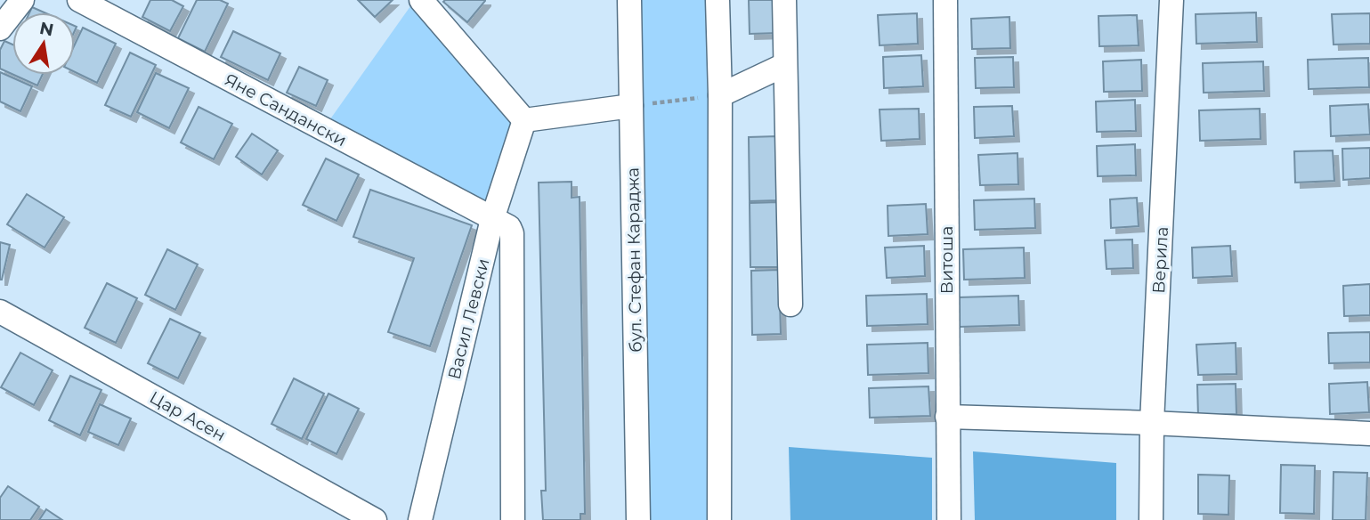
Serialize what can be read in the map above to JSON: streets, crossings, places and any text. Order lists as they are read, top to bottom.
{
  "streets": {
    "street": [
      "Яне Сандански",
      "бул. Стефан Караджа",
      "Витоша",
      "Верила",
      "Васил Левски",
      "Цар Асен"
    ]
  },
  "crossings": [
    ["Яне Сандански", "Васил Левски"]
  ],
  "north": "top"
}
